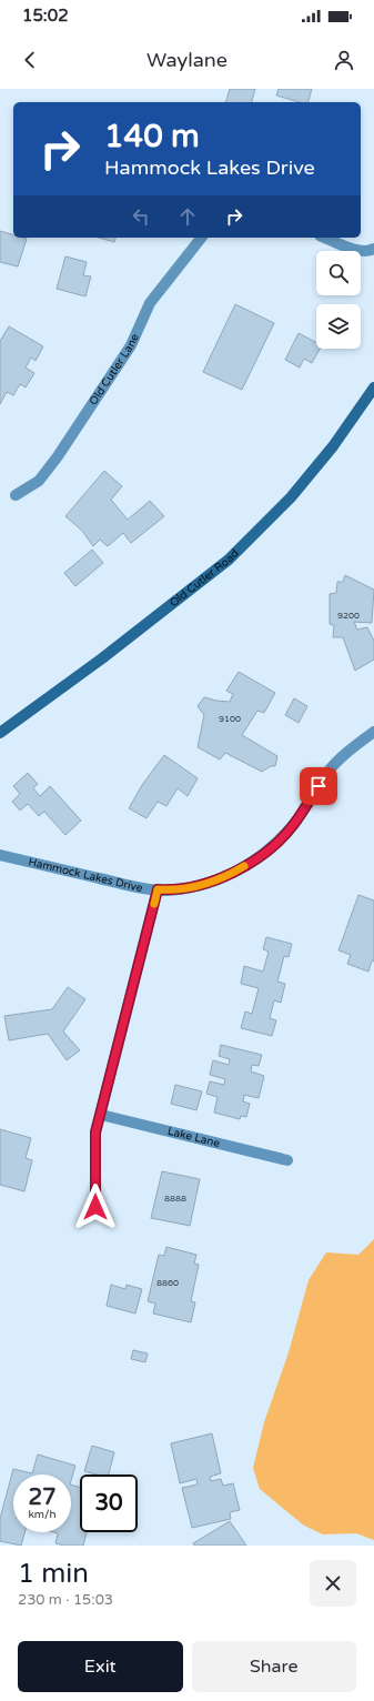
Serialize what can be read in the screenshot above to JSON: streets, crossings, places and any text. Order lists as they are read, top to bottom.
{
  "streets": {
    "main road": ["Old Cutler Road"],
    "street": ["Old Cutler Lane", "Hammock Lakes Drive", "Lake Lane"]
  },
  "house_numbers": [
    "9200",
    "9100",
    "8888",
    "8860"
  ],
  "page": {
    "status": "15:02",
    "header": "Waylane",
    "turn": ["140 m", "Hammock Lakes Drive"],
    "speed": "27 km/h",
    "limit": "30",
    "heading": ["1 min", "230 m · 15:03"],
    "buttons": ["Exit", "Share"]
  }
}
